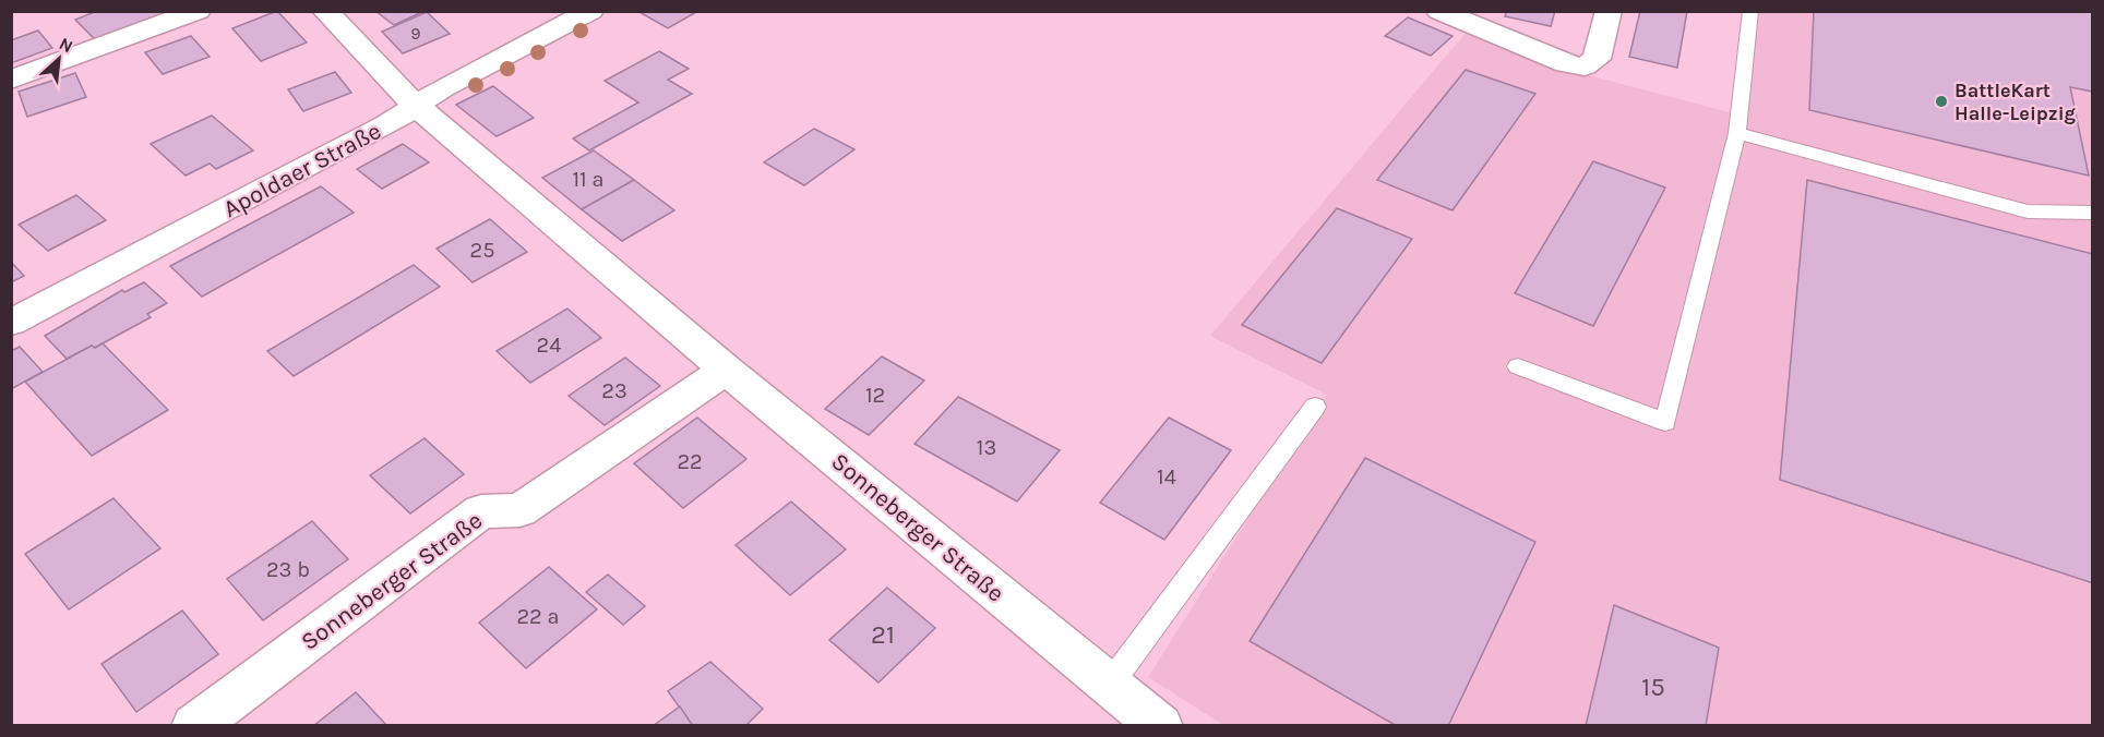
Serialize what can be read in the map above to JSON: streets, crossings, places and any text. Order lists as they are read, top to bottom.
{
  "streets": {
    "street": ["Apoldaer Straße", "Sonneberger Straße"]
  },
  "crossings": [
    ["Apoldaer Straße", "Sonneberger Straße"]
  ],
  "places": ["BattleKart Halle-Leipzig"],
  "house_numbers": [
    "9",
    "11 a",
    "25",
    "24",
    "23",
    "12",
    "13",
    "22",
    "14",
    "23 b",
    "22 a",
    "21",
    "15"
  ],
  "north": "top right"
}
